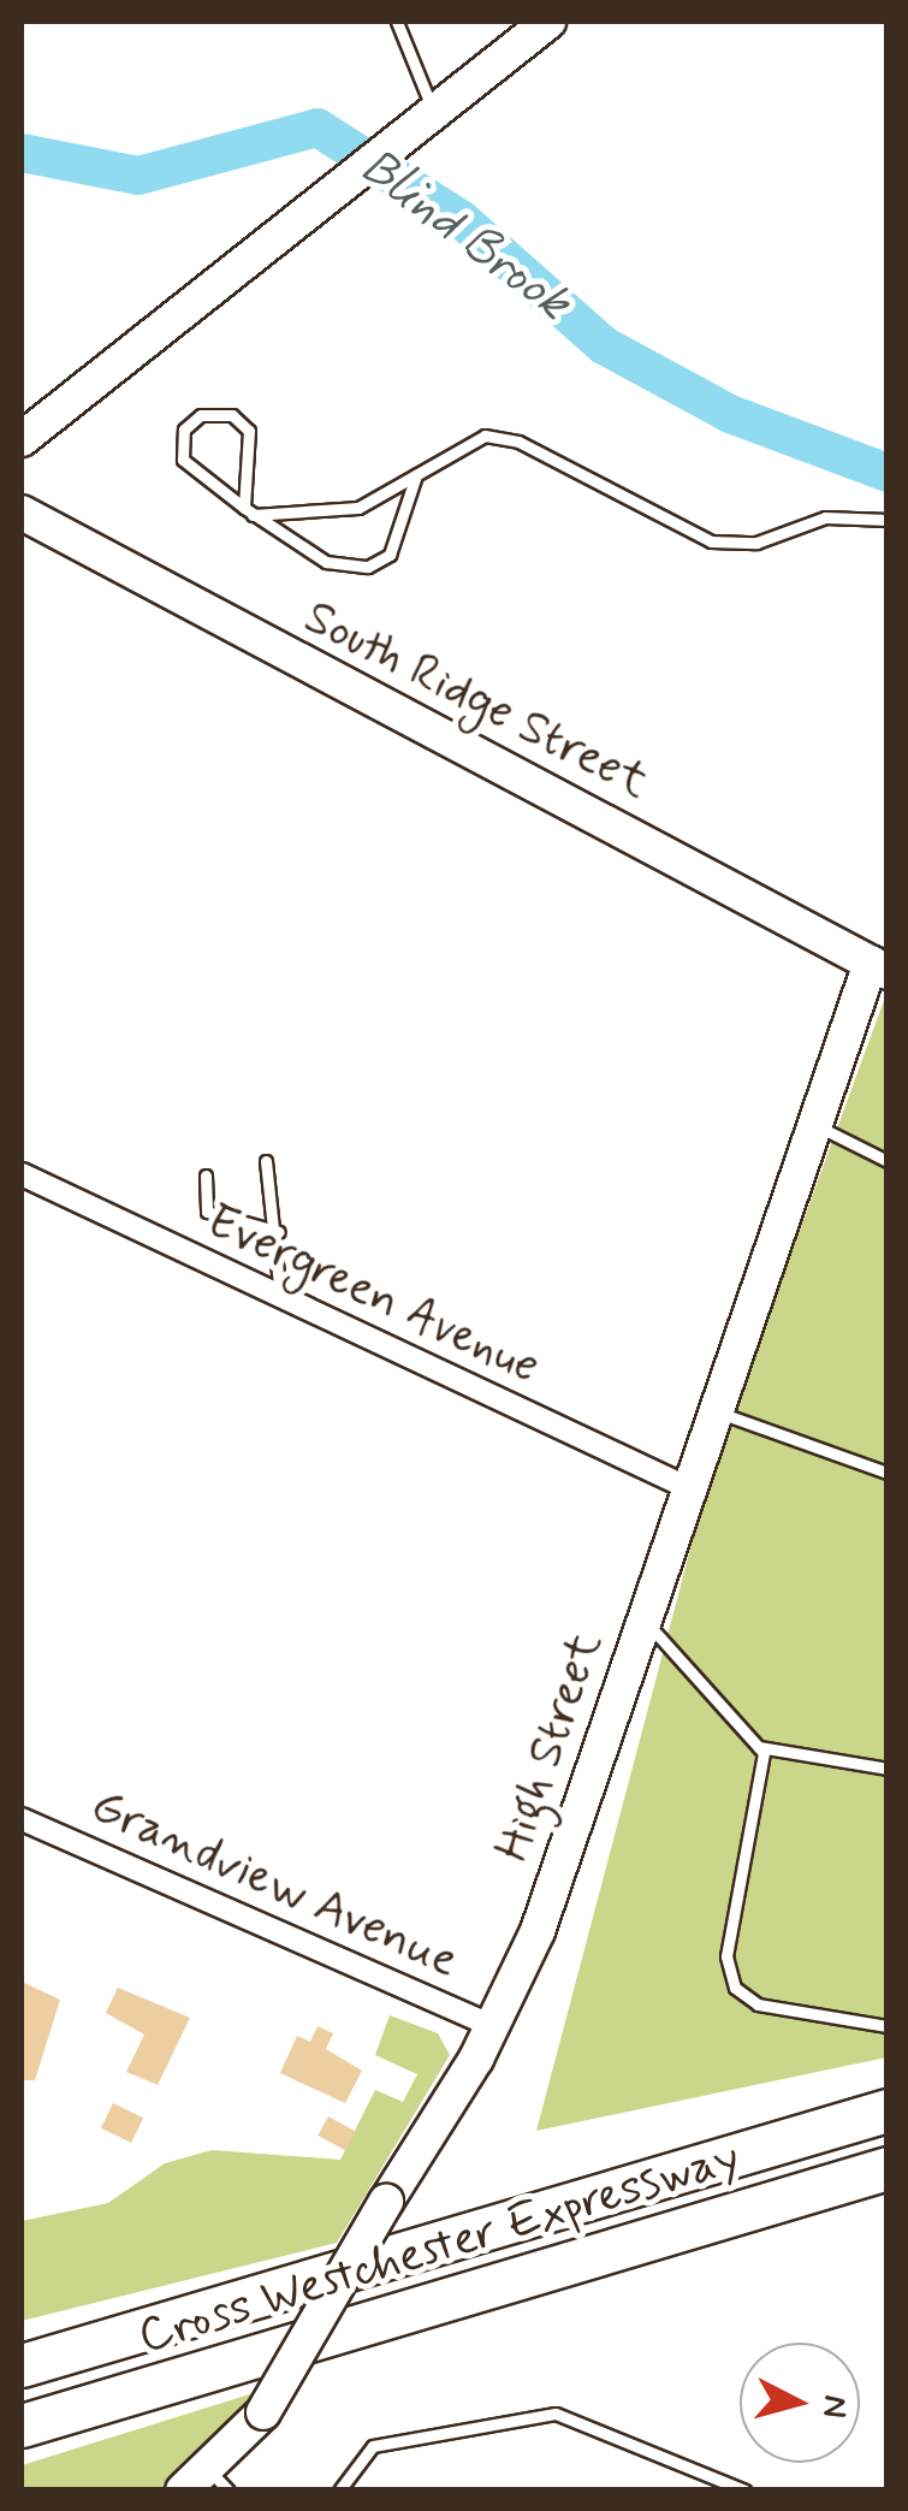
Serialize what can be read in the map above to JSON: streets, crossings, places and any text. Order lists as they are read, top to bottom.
{
  "streets": {
    "highway": ["Cross Westchester Expressway"],
    "street": [
      "South Ridge Street",
      "Evergreen Avenue",
      "High Street",
      "Grandview Avenue"
    ]
  },
  "crossings": [
    ["South Ridge Street", "High Street"],
    ["Evergreen Avenue", "High Street"],
    ["High Street", "Grandview Avenue"]
  ],
  "water": ["Blind Brook"],
  "north": "right"
}
